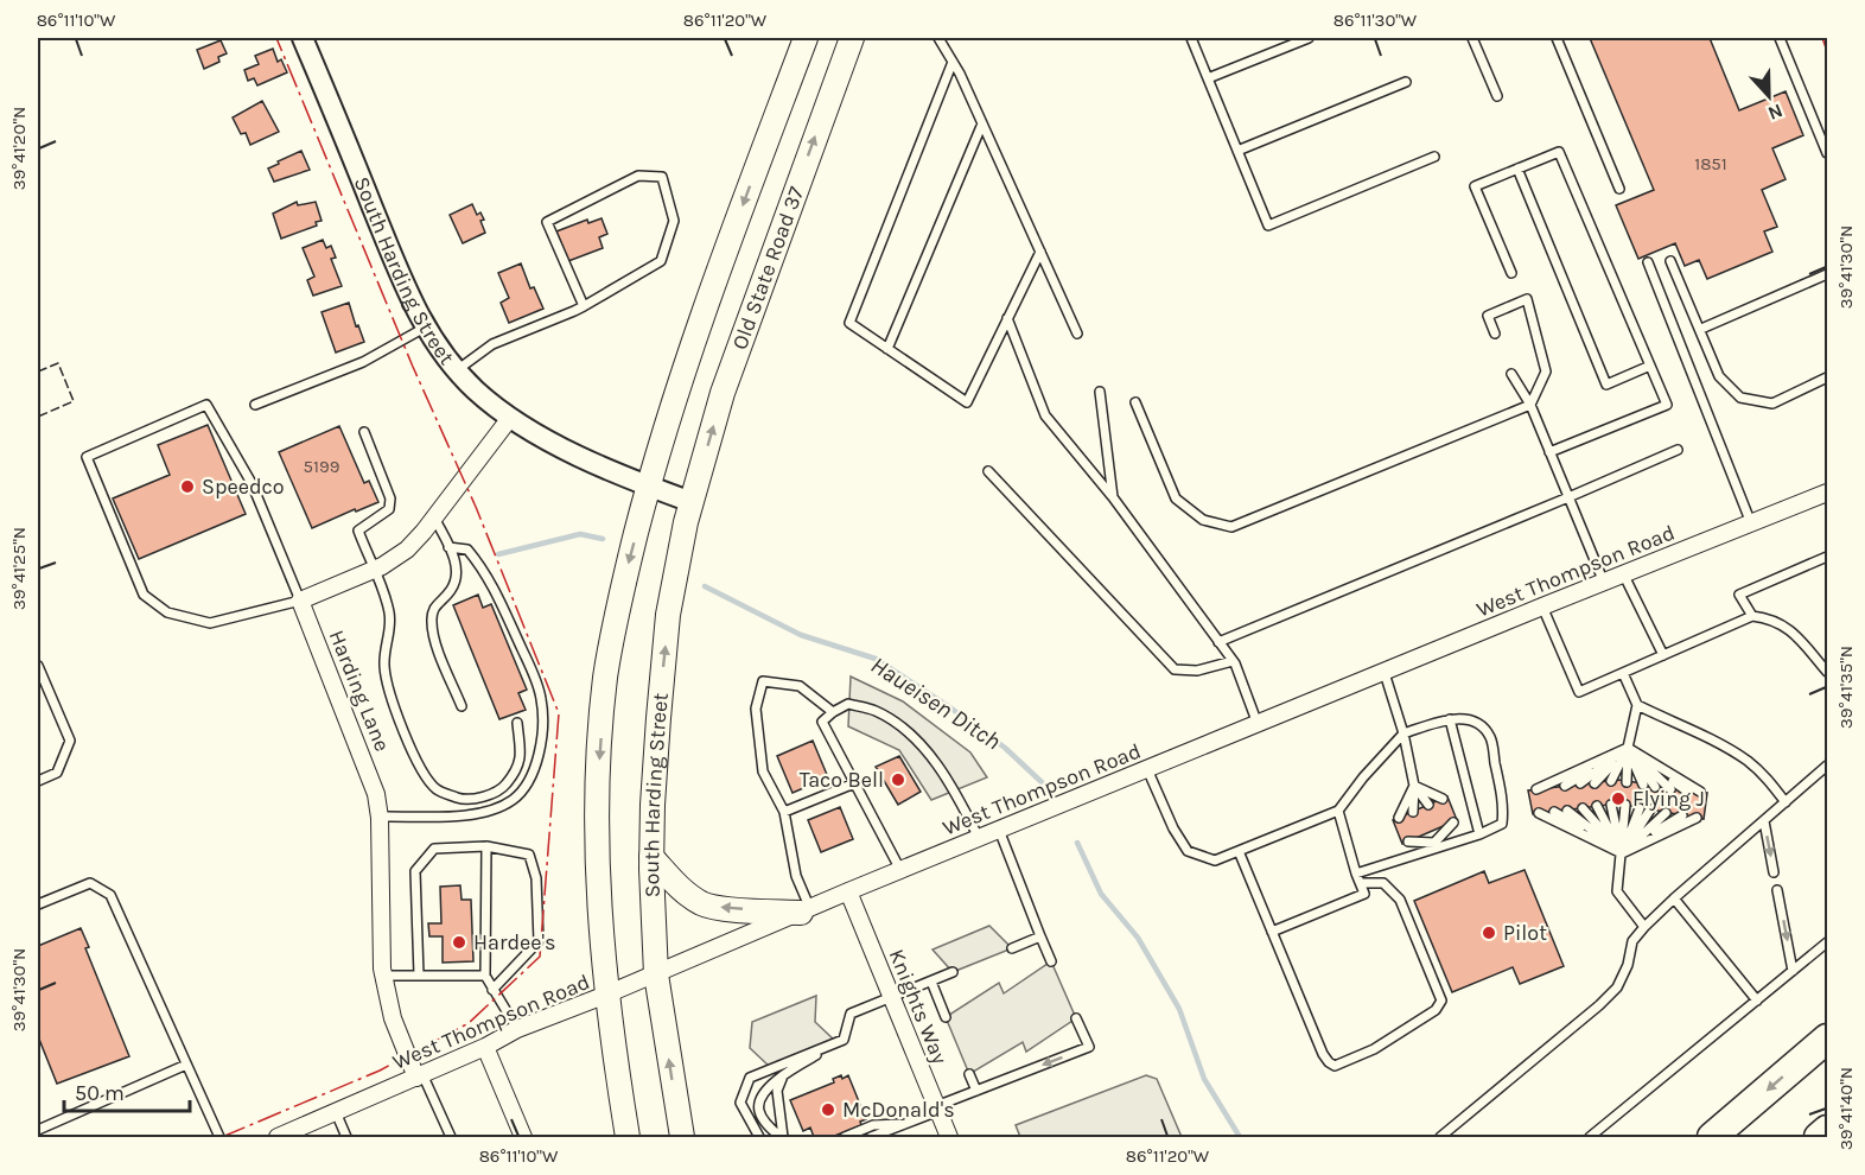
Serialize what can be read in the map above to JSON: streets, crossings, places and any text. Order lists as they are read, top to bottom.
{
  "streets": {
    "main road": ["South Harding Street", "Old State Road 37"],
    "street": ["West Thompson Road", "Harding Lane", "Knights Way"]
  },
  "crossings": [
    ["South Harding Street", "Old State Road 37"],
    ["South Harding Street", "West Thompson Road"],
    ["West Thompson Road", "Harding Lane"],
    ["West Thompson Road", "Knights Way"]
  ],
  "one_way": ["South Harding Street"],
  "water": ["Haueisen Ditch"],
  "places": [
    "Speedco",
    "Taco Bell",
    "Flying J",
    "Pilot",
    "Hardee's",
    "McDonald's"
  ],
  "house_numbers": ["1851", "5199"],
  "scale_bar": "50 m",
  "north": "bottom",
  "coordinates": [
    "86°11'10\"W",
    "86°11'20\"W",
    "86°11'30\"W",
    "39°41'20\"N",
    "39°41'30\"N",
    "39°41'25\"N",
    "39°41'35\"N",
    "39°41'40\"N"
  ]
}
